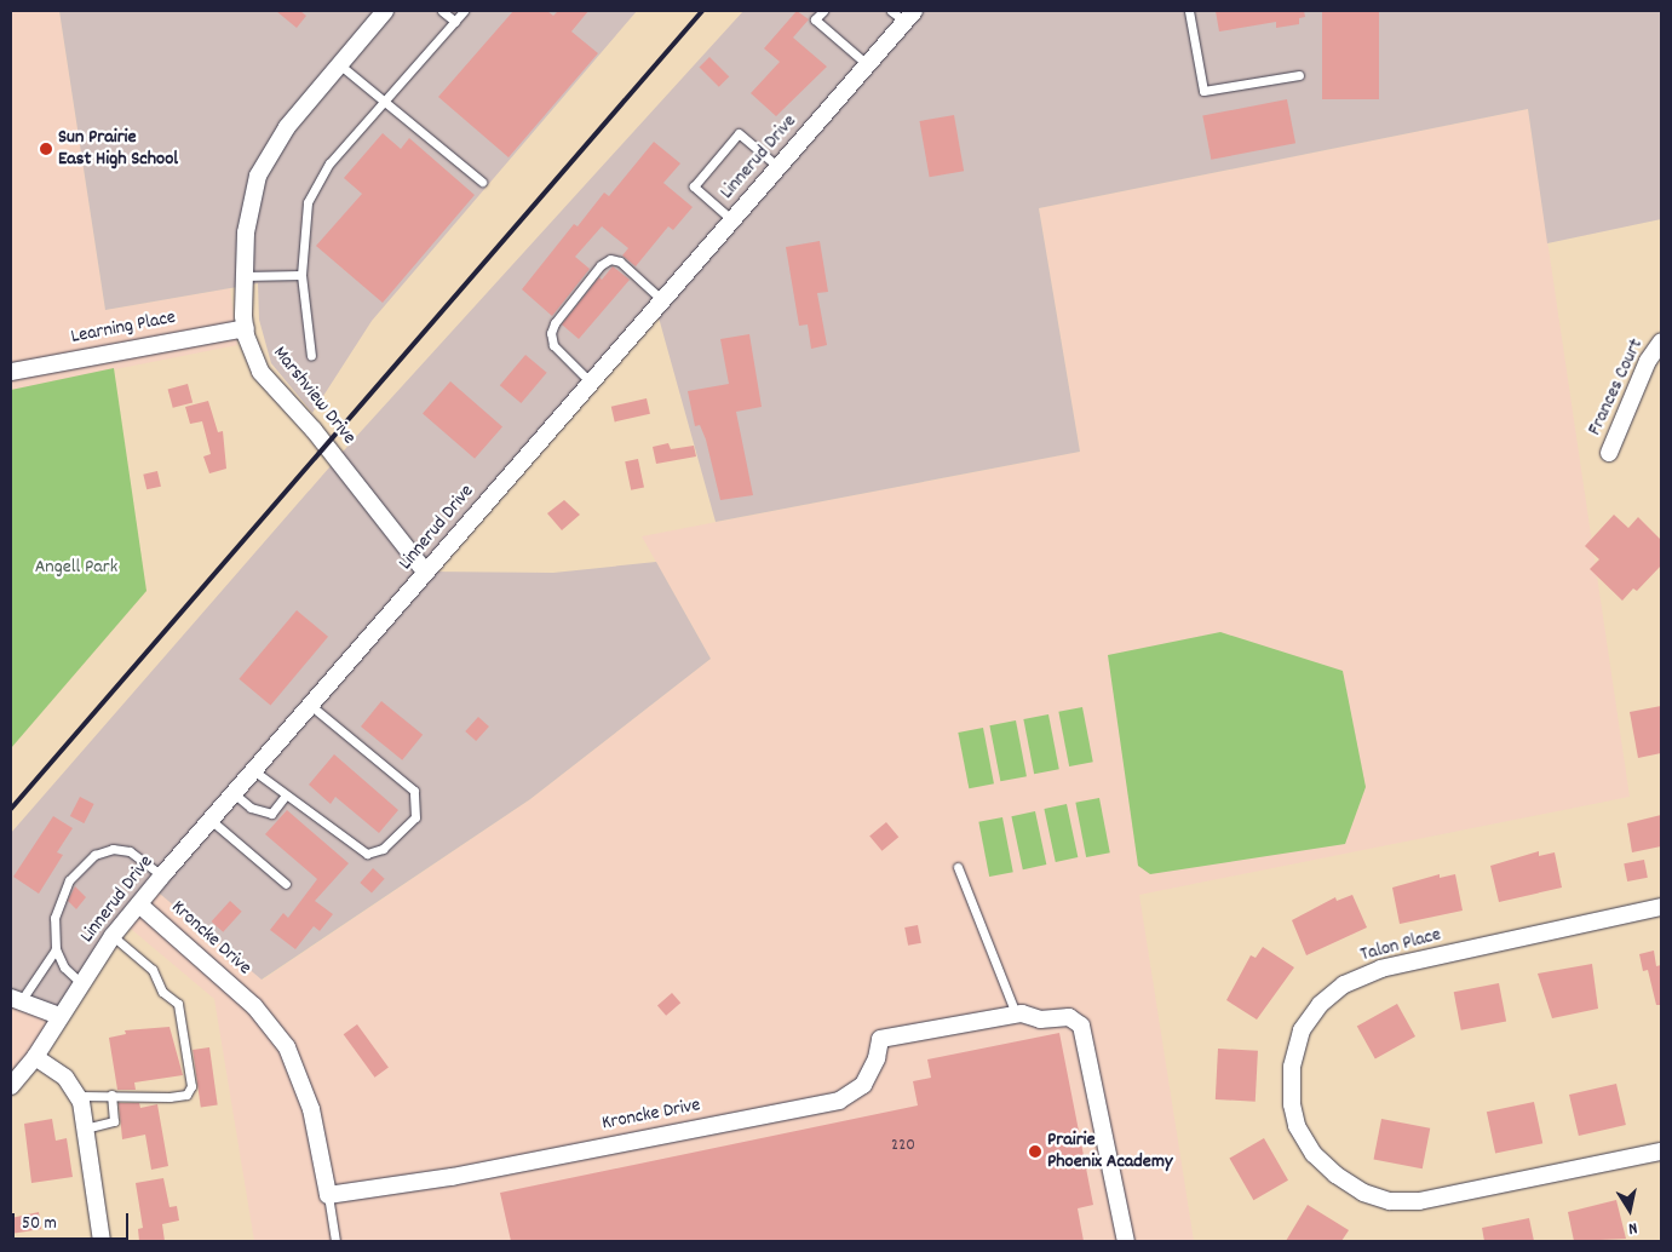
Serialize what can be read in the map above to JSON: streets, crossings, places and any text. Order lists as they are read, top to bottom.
{
  "streets": {
    "street": [
      "Linnerud Drive",
      "Learning Place",
      "Frances Court",
      "Marshview Drive",
      "Kroncke Drive",
      "Talon Place"
    ]
  },
  "crossings": [
    ["Linnerud Drive", "Marshview Drive"],
    ["Linnerud Drive", "Kroncke Drive"],
    ["Learning Place", "Marshview Drive"]
  ],
  "parks": ["Angell Park"],
  "places": ["Sun Prairie East High School", "Prairie Phoenix Academy"],
  "house_numbers": ["220"],
  "scale_bar": "50 m",
  "north": "bottom"
}
